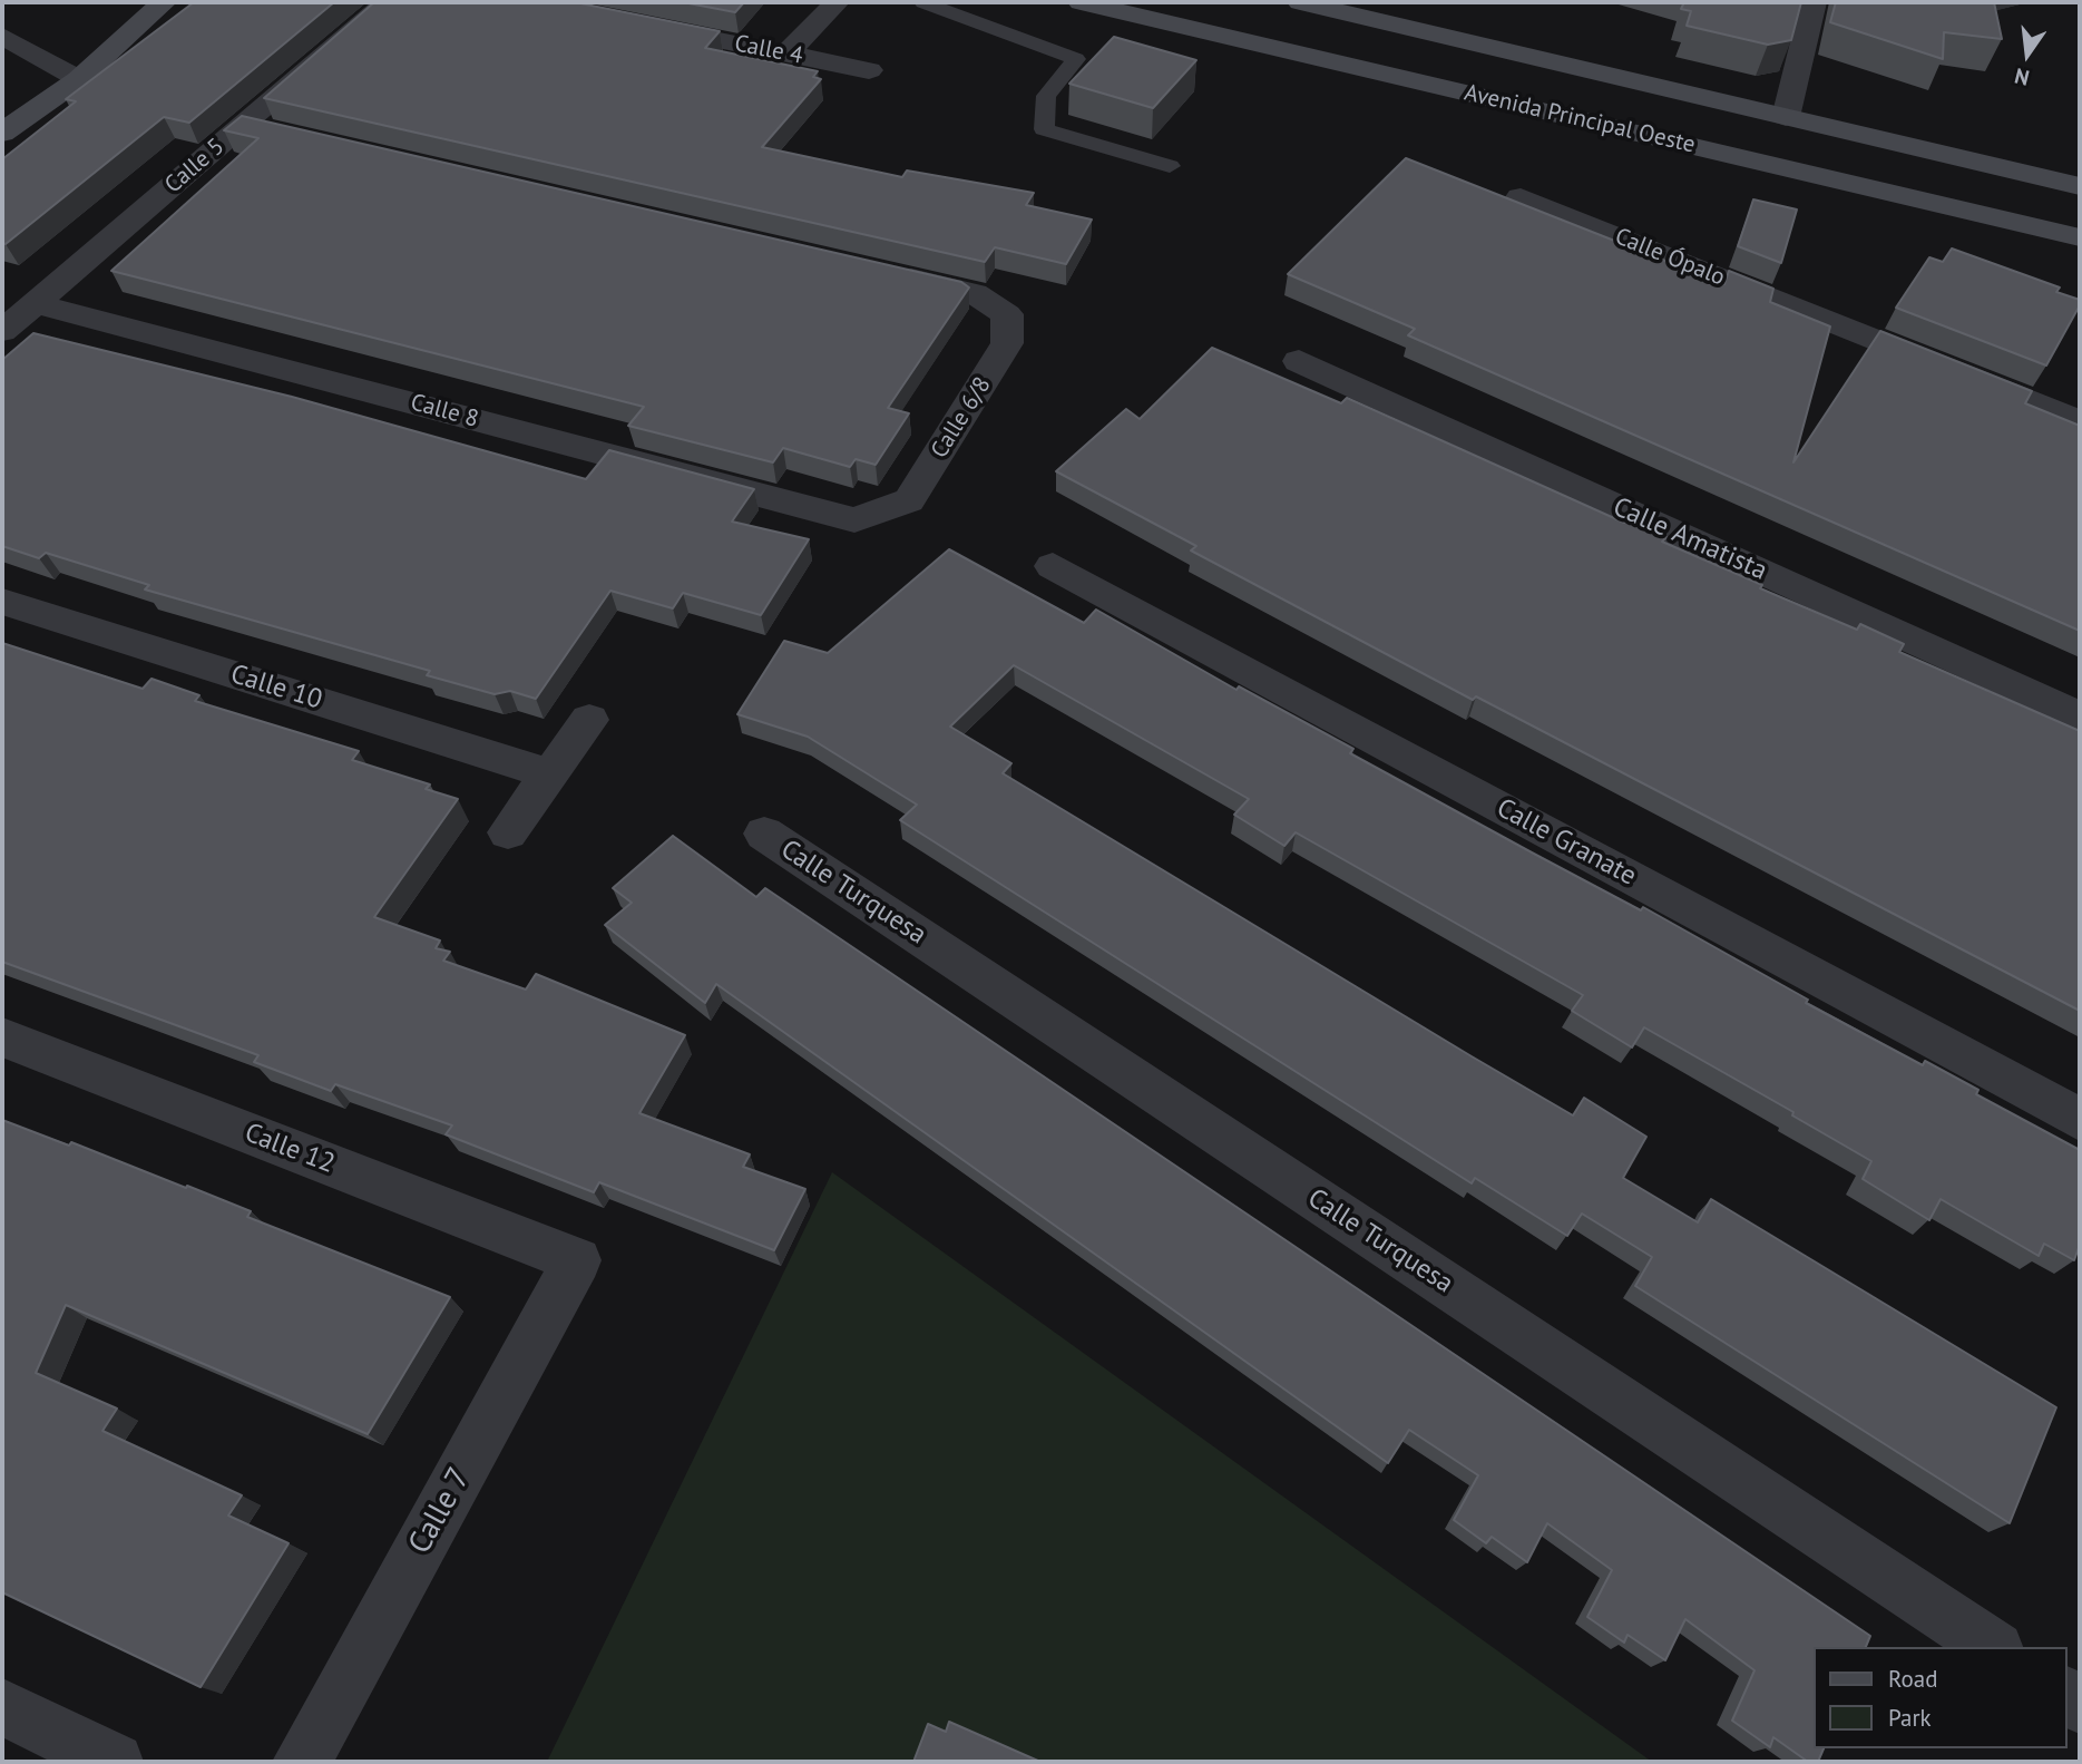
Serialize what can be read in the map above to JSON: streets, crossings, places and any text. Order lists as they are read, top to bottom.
{
  "streets": {
    "main road": ["Avenida Principal Oeste"],
    "street": [
      "Calle 4",
      "Calle 5",
      "Calle Ópalo",
      "Calle 8",
      "Calle 6/8",
      "Calle Amatista",
      "Calle 10",
      "Calle Granate",
      "Calle Turquesa",
      "Calle 12",
      "Calle 7"
    ]
  },
  "crossings": [
    ["Calle 5", "Calle 8"],
    ["Calle 8", "Calle 6/8"],
    ["Calle 12", "Calle 7"]
  ],
  "legend": ["Road", "Park"],
  "north": "bottom"
}
